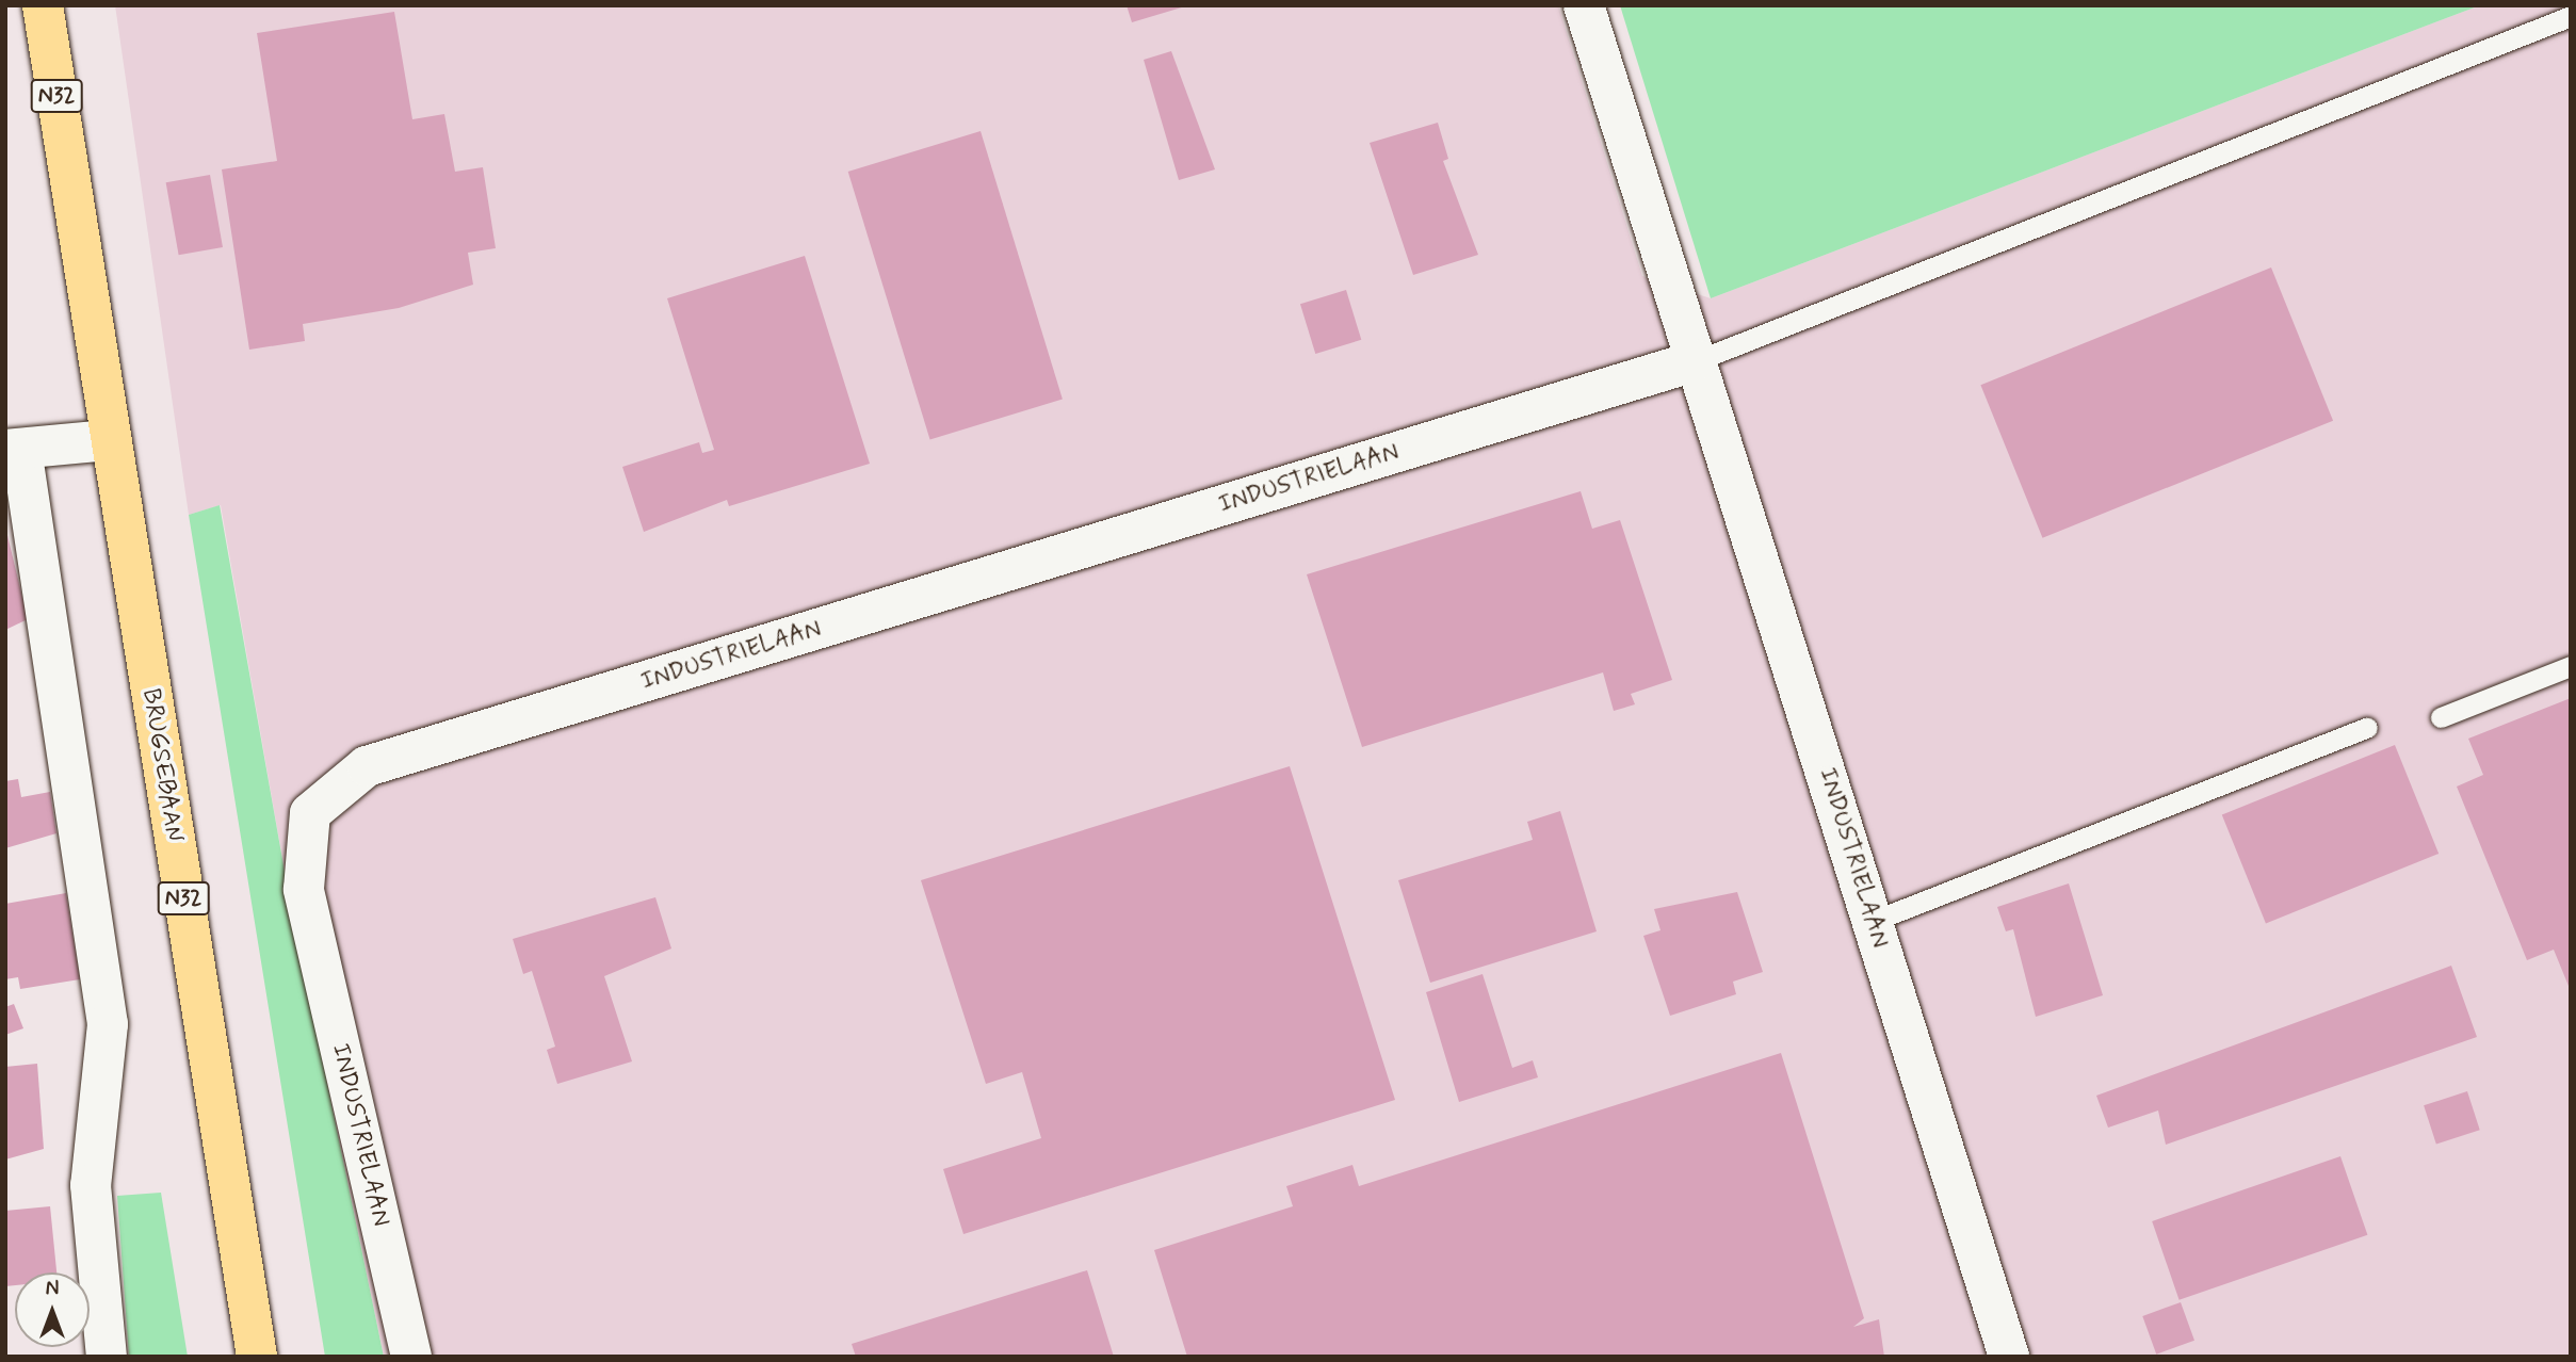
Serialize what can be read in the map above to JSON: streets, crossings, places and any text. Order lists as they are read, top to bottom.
{
  "streets": {
    "main road": ["N32", "BRUGSEBAAN"],
    "street": ["INDUSTRIELAAN"]
  },
  "north": "top"
}
